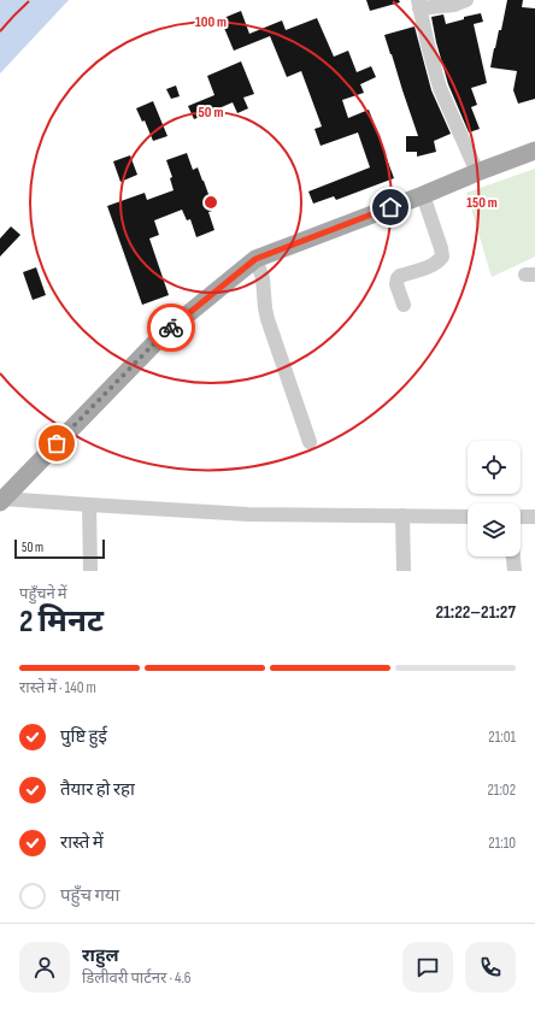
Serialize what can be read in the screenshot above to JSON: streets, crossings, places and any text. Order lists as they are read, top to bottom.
{
  "scale_bar": "50 m",
  "page": {
    "scale": "50 m",
    "heading": ["2 मिनट", "पहुँचने में", "21:22–21:27"],
    "panel": ["राहुल", "डिलीवरी पार्टनर · 4.6"],
    "bar": "रास्ते में · 140 m",
    "list": [
      ["पुष्टि हुई", "21:01"],
      ["तैयार हो रहा", "21:02"],
      ["रास्ते में", "21:10"],
      "पहुँच गया"
    ]
  },
  "rings": ["100 m", "50 m", "150 m"]
}
